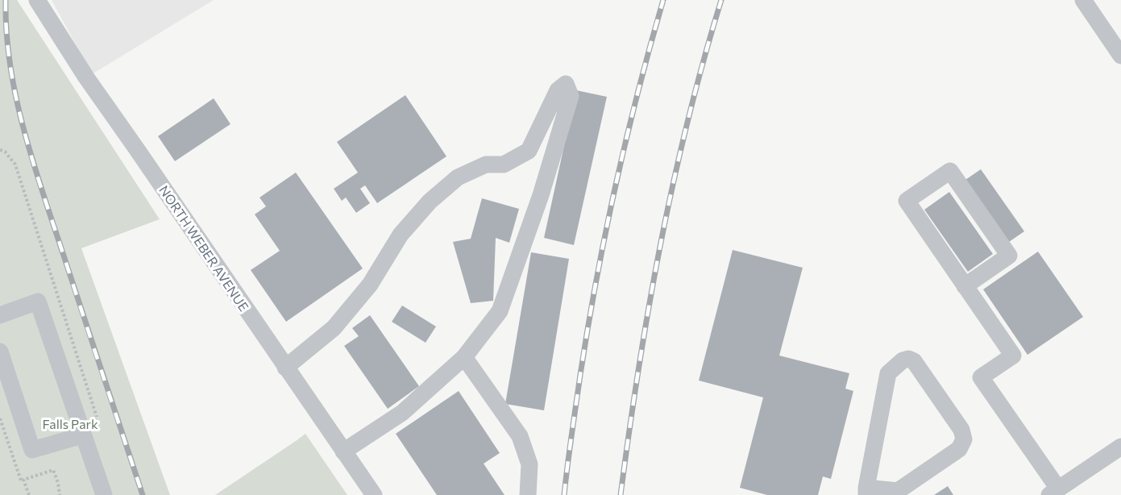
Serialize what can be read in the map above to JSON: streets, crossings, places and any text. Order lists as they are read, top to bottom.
{
  "streets": {
    "street": ["NORTH WEBER AVENUE"]
  },
  "parks": ["Falls Park"]
}
